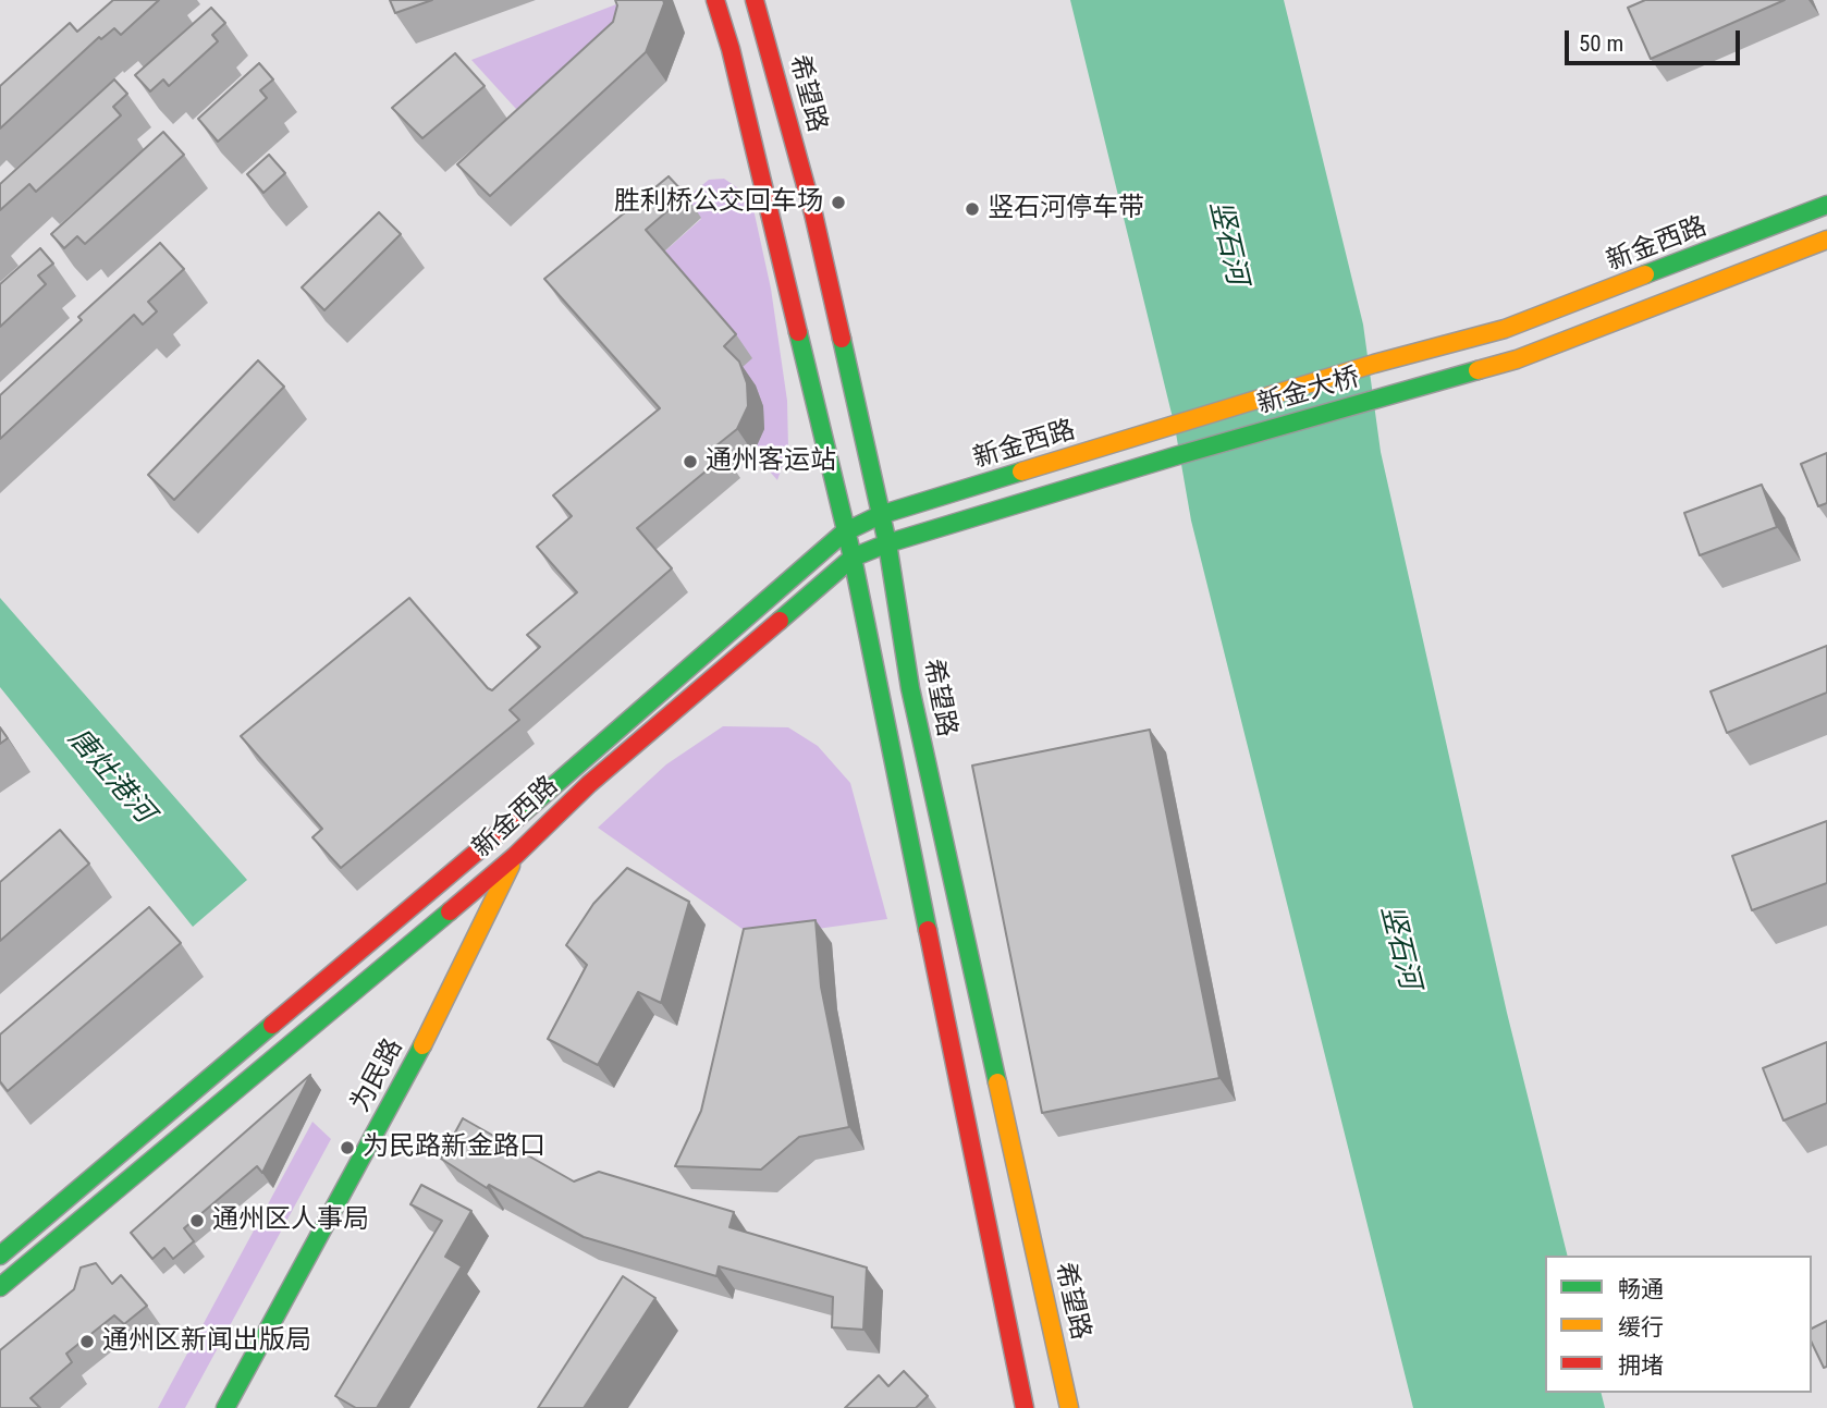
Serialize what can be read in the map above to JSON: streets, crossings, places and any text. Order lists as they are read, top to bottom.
{
  "streets": {
    "main road": [
      "希望路",
      "新金西路",
      "新金大桥",
      "为民路"
    ]
  },
  "crossings": [
    ["希望路", "新金西路"],
    ["新金西路", "新金大桥"],
    ["新金西路", "为民路"]
  ],
  "water": ["竖石河", "唐灶港河"],
  "places": [
    "胜利桥公交回车场",
    "竖石河停车带",
    "通州客运站",
    "为民路新金路口",
    "通州区人事局",
    "通州区新闻出版局"
  ],
  "legend": ["畅通", "缓行", "拥堵"],
  "scale_bar": "50 m"
}
